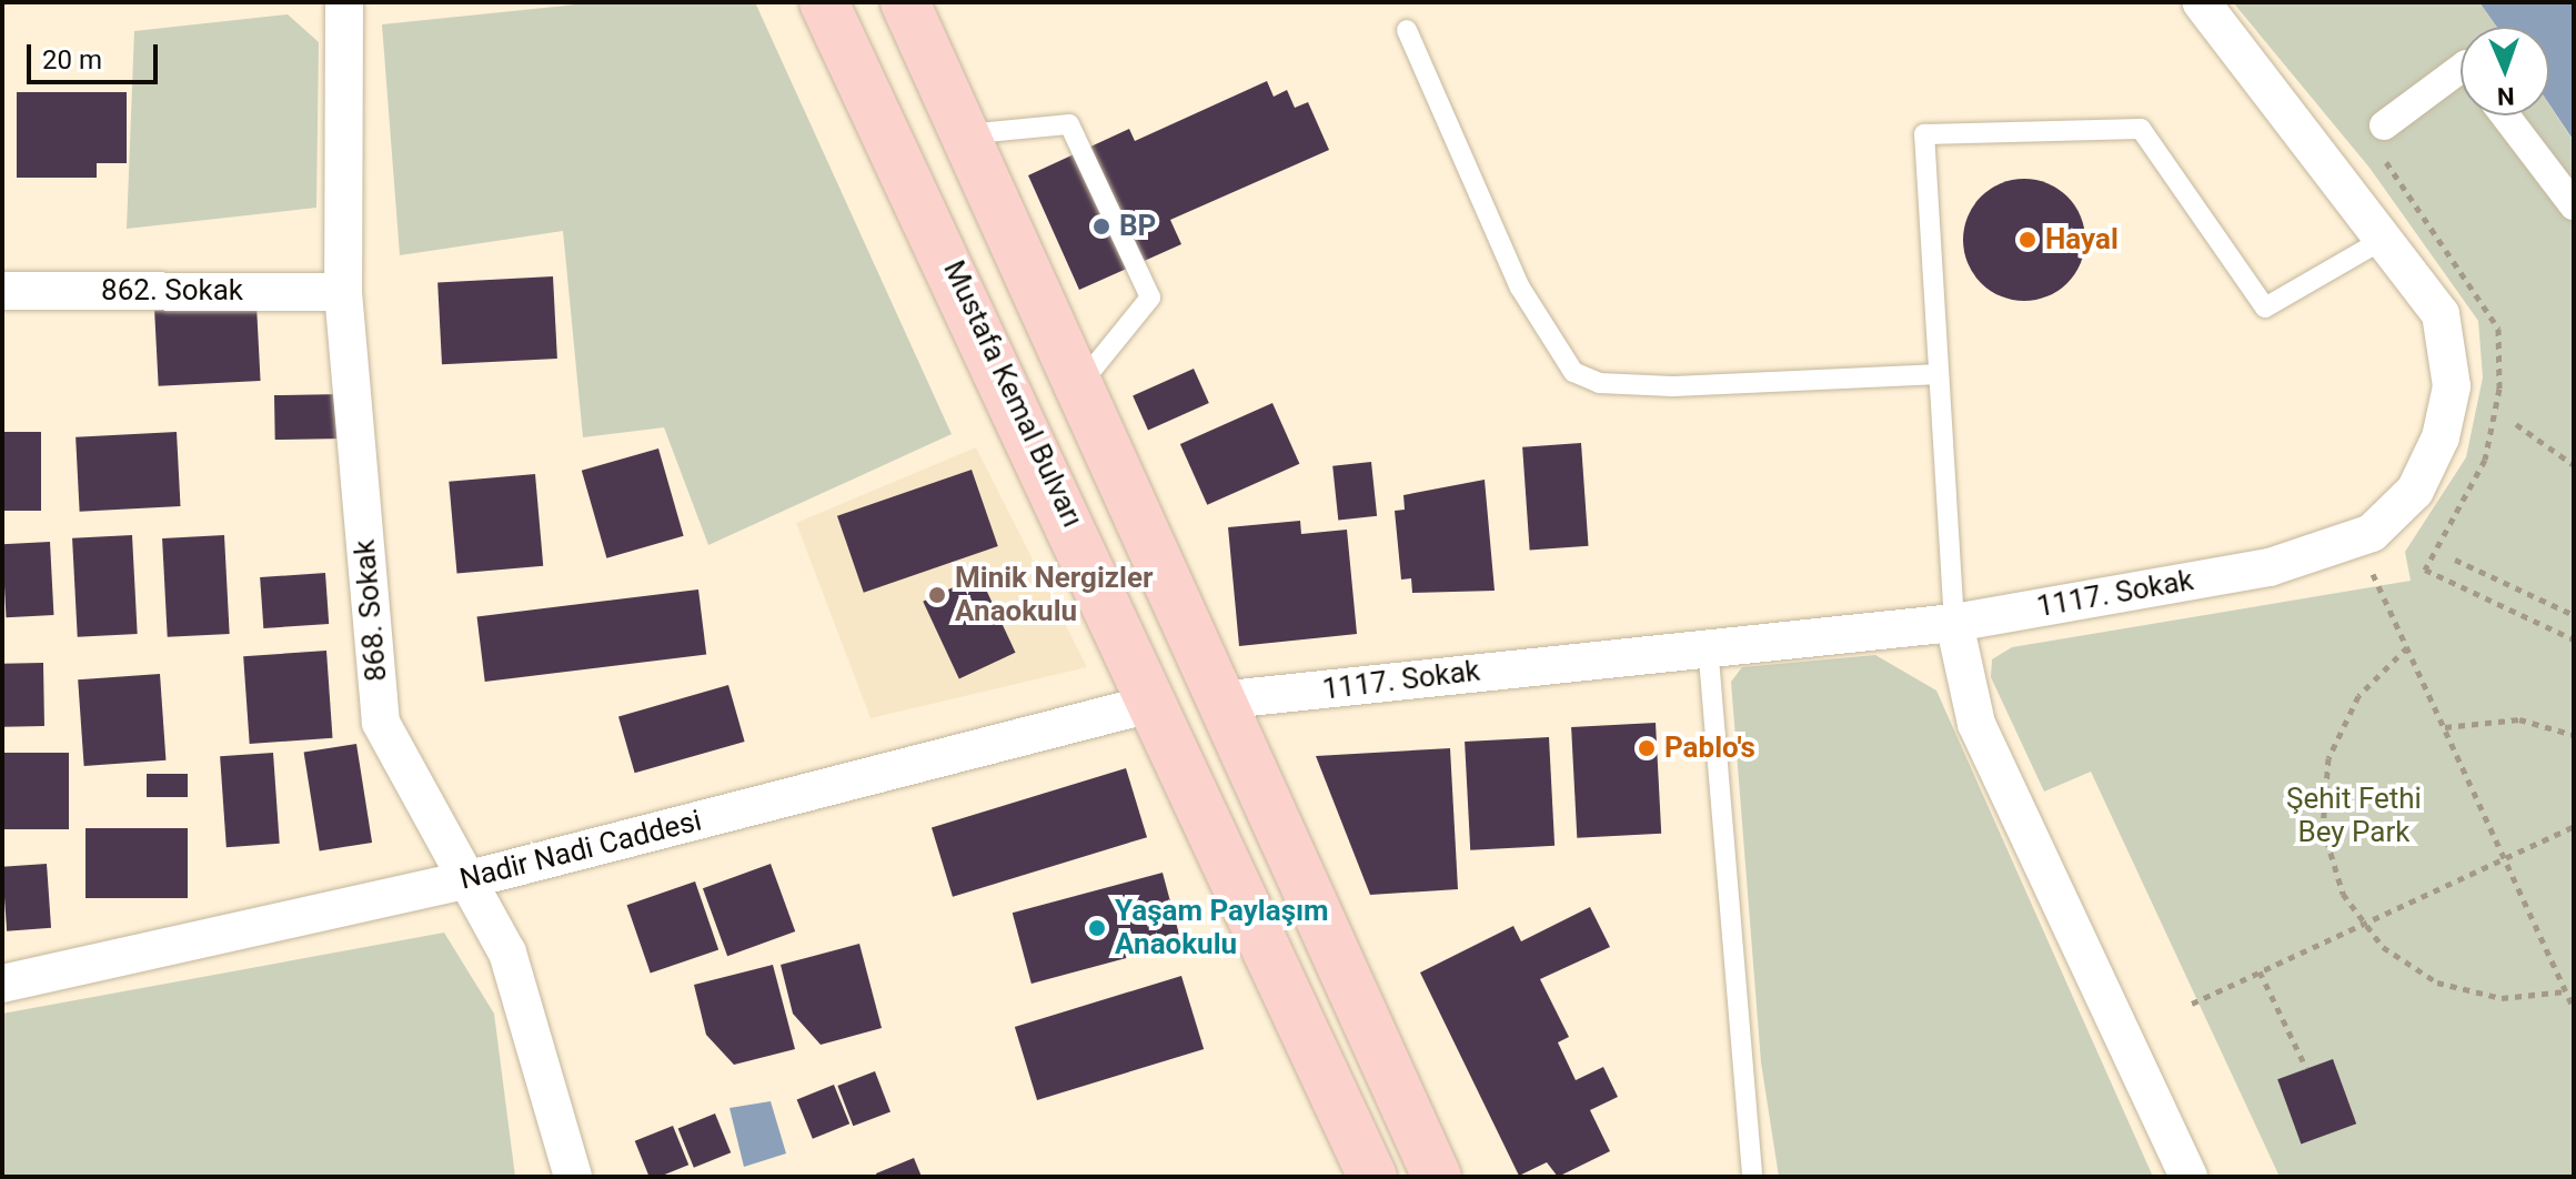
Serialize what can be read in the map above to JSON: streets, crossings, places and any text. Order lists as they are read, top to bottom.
{
  "streets": {
    "main road": ["Mustafa Kemal Bulvarı"],
    "street": [
      "862. Sokak",
      "1117. Sokak",
      "868. Sokak",
      "Nadir Nadi Caddesi"
    ]
  },
  "crossings": [
    ["862. Sokak", "868. Sokak"],
    ["Mustafa Kemal Bulvarı", "Nadir Nadi Caddesi"],
    ["868. Sokak", "Nadir Nadi Caddesi"]
  ],
  "parks": ["Şehit Fethi Bey Park"],
  "places": [
    "BP",
    "Hayal",
    "Minik Nergizler Anaokulu",
    "Pablo's",
    "Yaşam Paylaşım Anaokulu"
  ],
  "scale_bar": "20 m",
  "north": "bottom"
}
